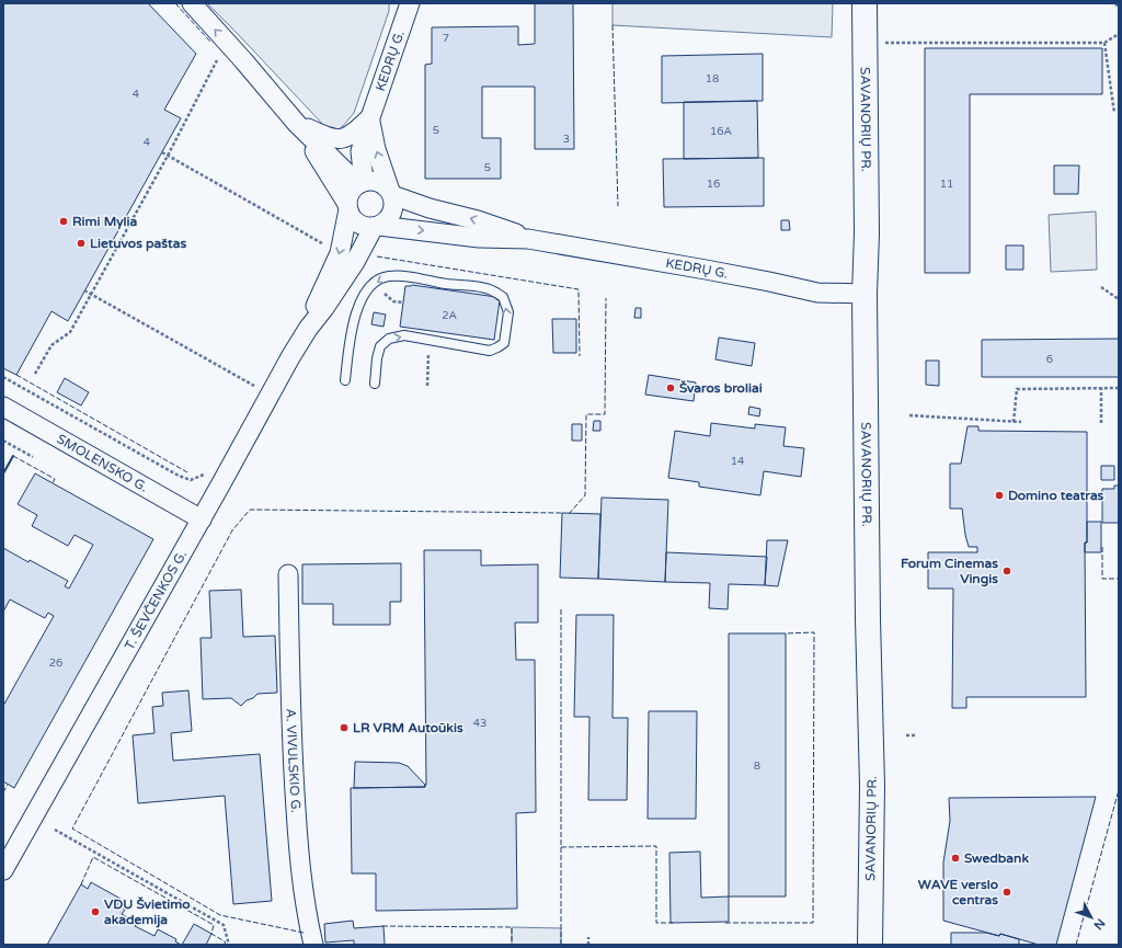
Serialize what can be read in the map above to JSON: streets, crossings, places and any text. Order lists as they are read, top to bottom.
{
  "streets": {
    "main road": ["SAVANORIŲ PR."],
    "street": [
      "KEDRŲ G.",
      "SMOLENSKO G.",
      "T. ŠEVČENKOS G.",
      "A. VIVULSKIO G."
    ]
  },
  "crossings": [
    ["KEDRŲ G.", "SAVANORIŲ PR."],
    ["KEDRŲ G.", "T. ŠEVČENKOS G."],
    ["SMOLENSKO G.", "T. ŠEVČENKOS G."]
  ],
  "places": [
    "Rimi Mylia",
    "Lietuvos paštas",
    "Švaros broliai",
    "Domino teatras",
    "Forum Cinemas Vingis",
    "LR VRM Autoūkis",
    "Swedbank",
    "WAVE verslo centras",
    "VDU Švietimo akademija"
  ],
  "house_numbers": [
    "7",
    "18",
    "4",
    "5",
    "16A",
    "3",
    "4",
    "5",
    "16",
    "11",
    "2A",
    "6",
    "14",
    "26",
    "43",
    "8"
  ],
  "north": "bottom right"
}
